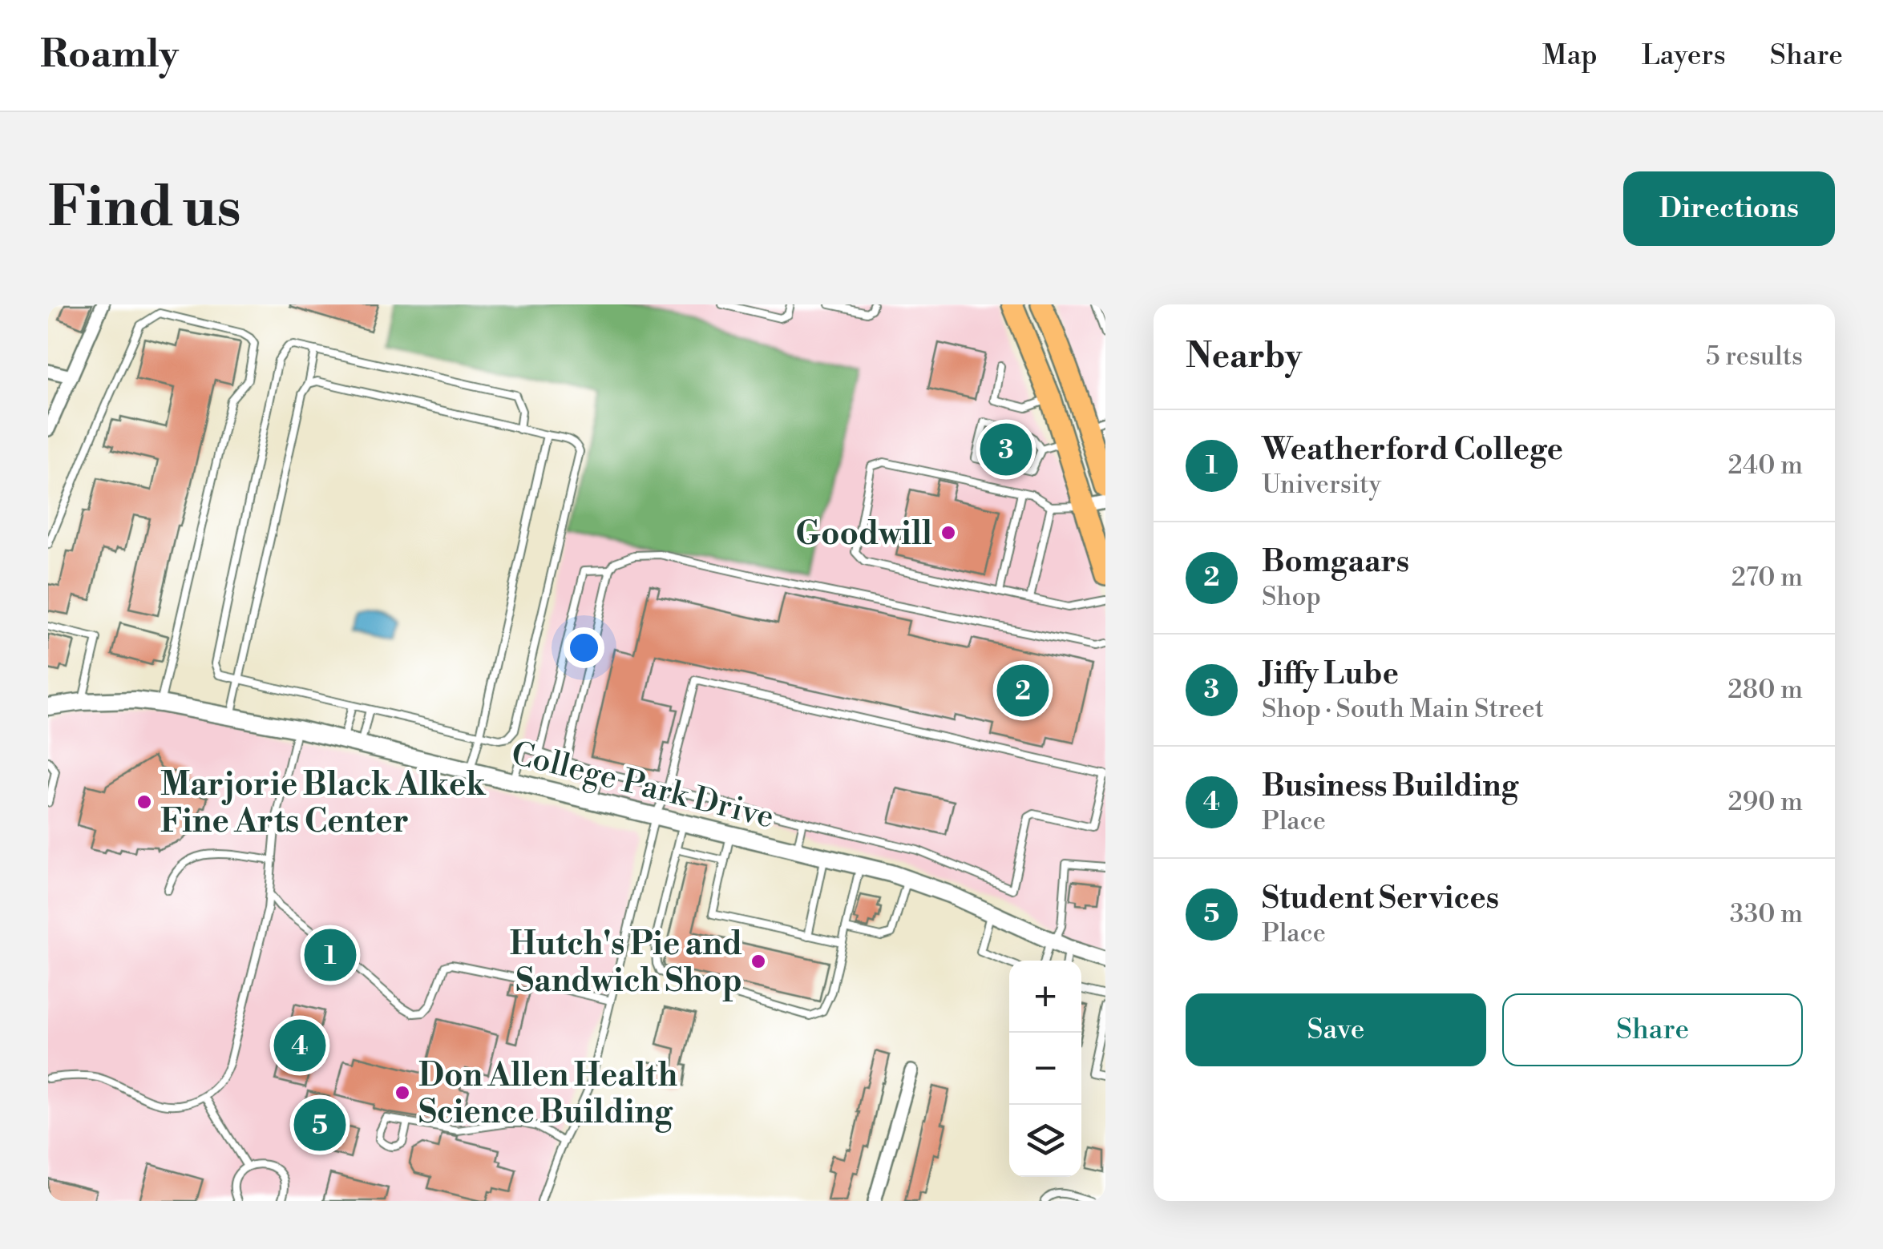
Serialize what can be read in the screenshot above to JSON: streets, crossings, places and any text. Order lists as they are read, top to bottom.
{
  "streets": {
    "street": ["College Park Drive"]
  },
  "places": [
    "Goodwill",
    "Marjorie Black Alkek Fine Arts Center",
    "Hutch's Pie and Sandwich Shop",
    "Don Allen Health Science Building"
  ],
  "page": {
    "header": "Roamly",
    "nav": ["Map", "Layers", "Share"],
    "buttons": [
      "Directions",
      ["Save", "Share"]
    ],
    "title": "Find us",
    "heading": ["Nearby", "5 results"],
    "list": [
      {
        "mark": "1",
        "name": "Weatherford College",
        "note": "University",
        "value": "240 m"
      },
      {
        "mark": "2",
        "name": "Bomgaars",
        "note": "Shop",
        "value": "270 m"
      },
      {
        "mark": "3",
        "name": "Jiffy Lube",
        "note": "Shop · South Main Street",
        "value": "280 m"
      },
      {
        "mark": "4",
        "name": "Business Building",
        "note": "Place",
        "value": "290 m"
      },
      {
        "mark": "5",
        "name": "Student Services",
        "note": "Place",
        "value": "330 m"
      }
    ],
    "pins": [
      "3",
      "2",
      "1",
      "4",
      "5"
    ],
    "map_buttons": ["+", "−"]
  }
}
